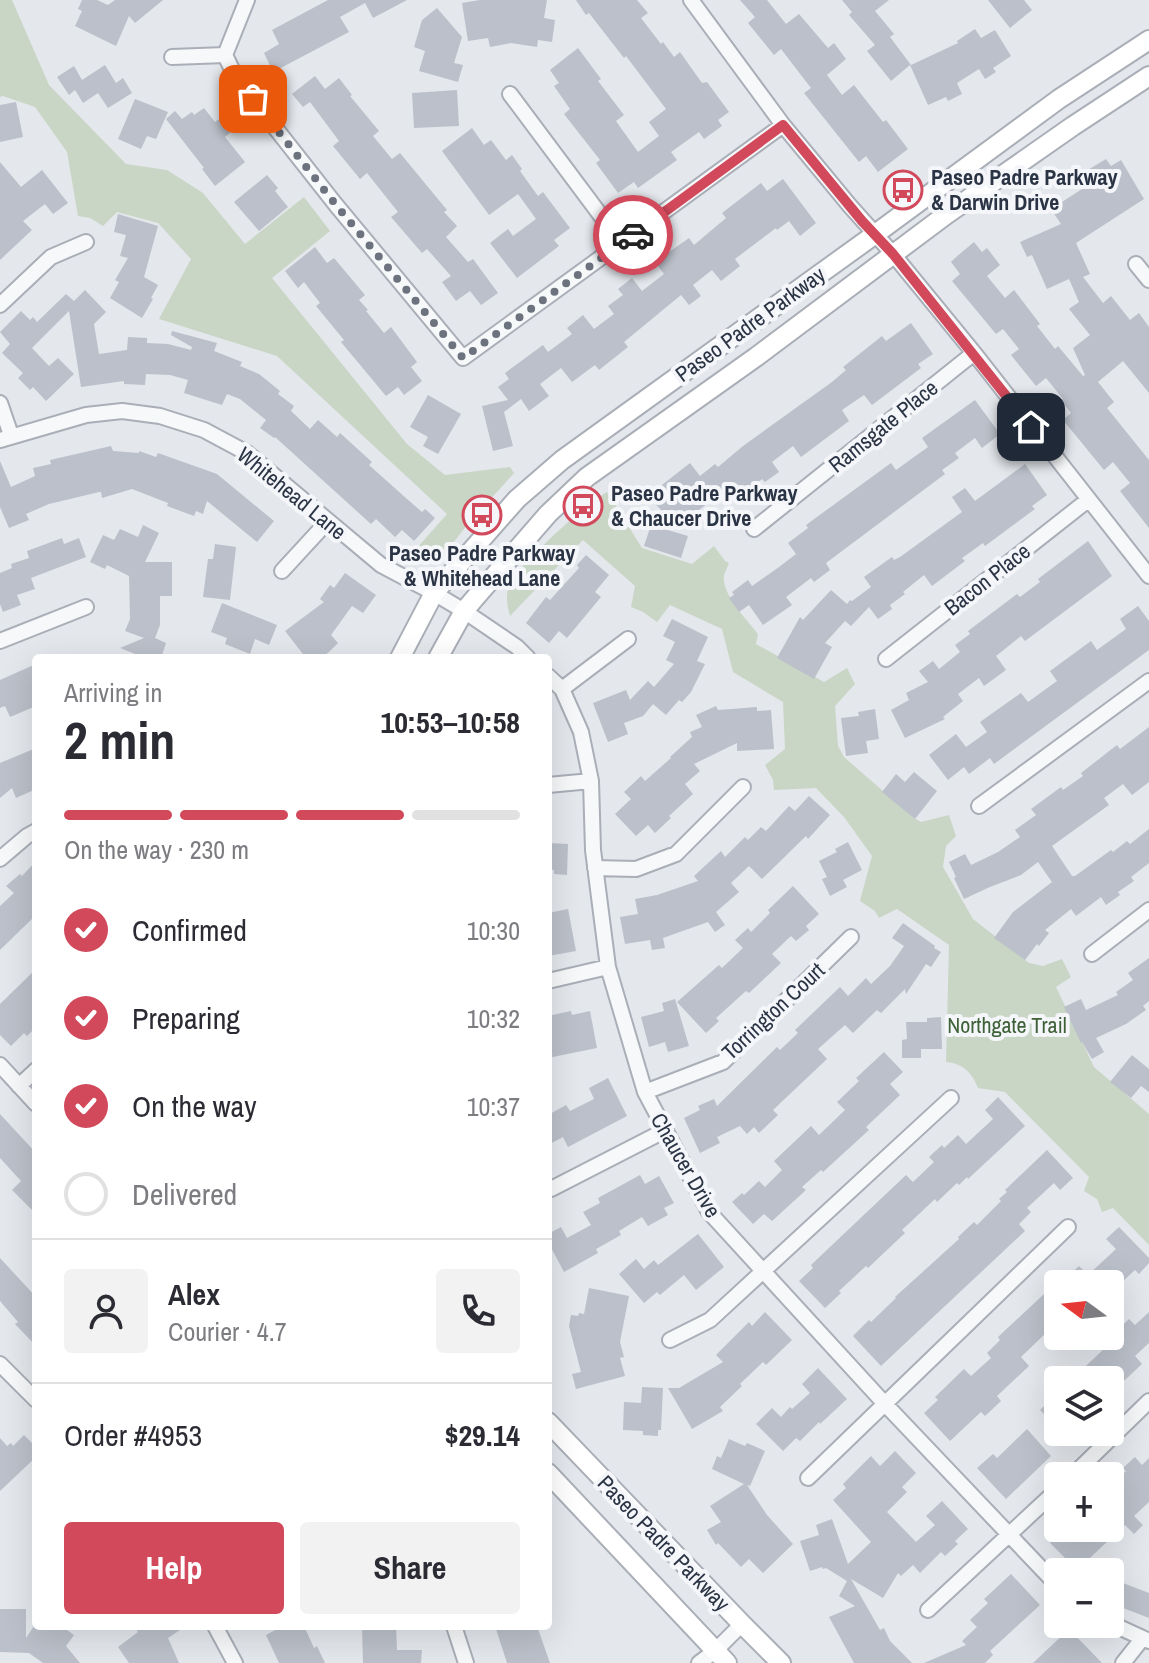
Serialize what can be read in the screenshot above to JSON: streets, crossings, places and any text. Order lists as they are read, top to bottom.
{
  "streets": {
    "main road": ["Paseo Padre Parkway"],
    "street": [
      "Ramsgate Place",
      "Whitehead Lane",
      "Bacon Place",
      "Torrington Court",
      "Chaucer Drive"
    ]
  },
  "crossings": [
    ["Paseo Padre Parkway", "Whitehead Lane"],
    ["Torrington Court", "Chaucer Drive"]
  ],
  "parks": ["Northgate Trail"],
  "places": {
    "bus stop": ["Paseo Padre Parkway & Darwin Drive", "Paseo Padre Parkway & Chaucer Drive", "Paseo Padre Parkway & Whitehead Lane"]
  },
  "north": "left",
  "page": {
    "heading": ["2 min", "Arriving in", "10:53–10:58"],
    "panel": [
      "Alex",
      "Courier · 4.7",
      "Order #4953",
      "$29.14"
    ],
    "bar": "On the way · 230 m",
    "list": [
      ["Confirmed", "10:30"],
      ["Preparing", "10:32"],
      ["On the way", "10:37"],
      "Delivered"
    ],
    "map_buttons": ["+", "−"],
    "buttons": ["Help", "Share"]
  }
}
